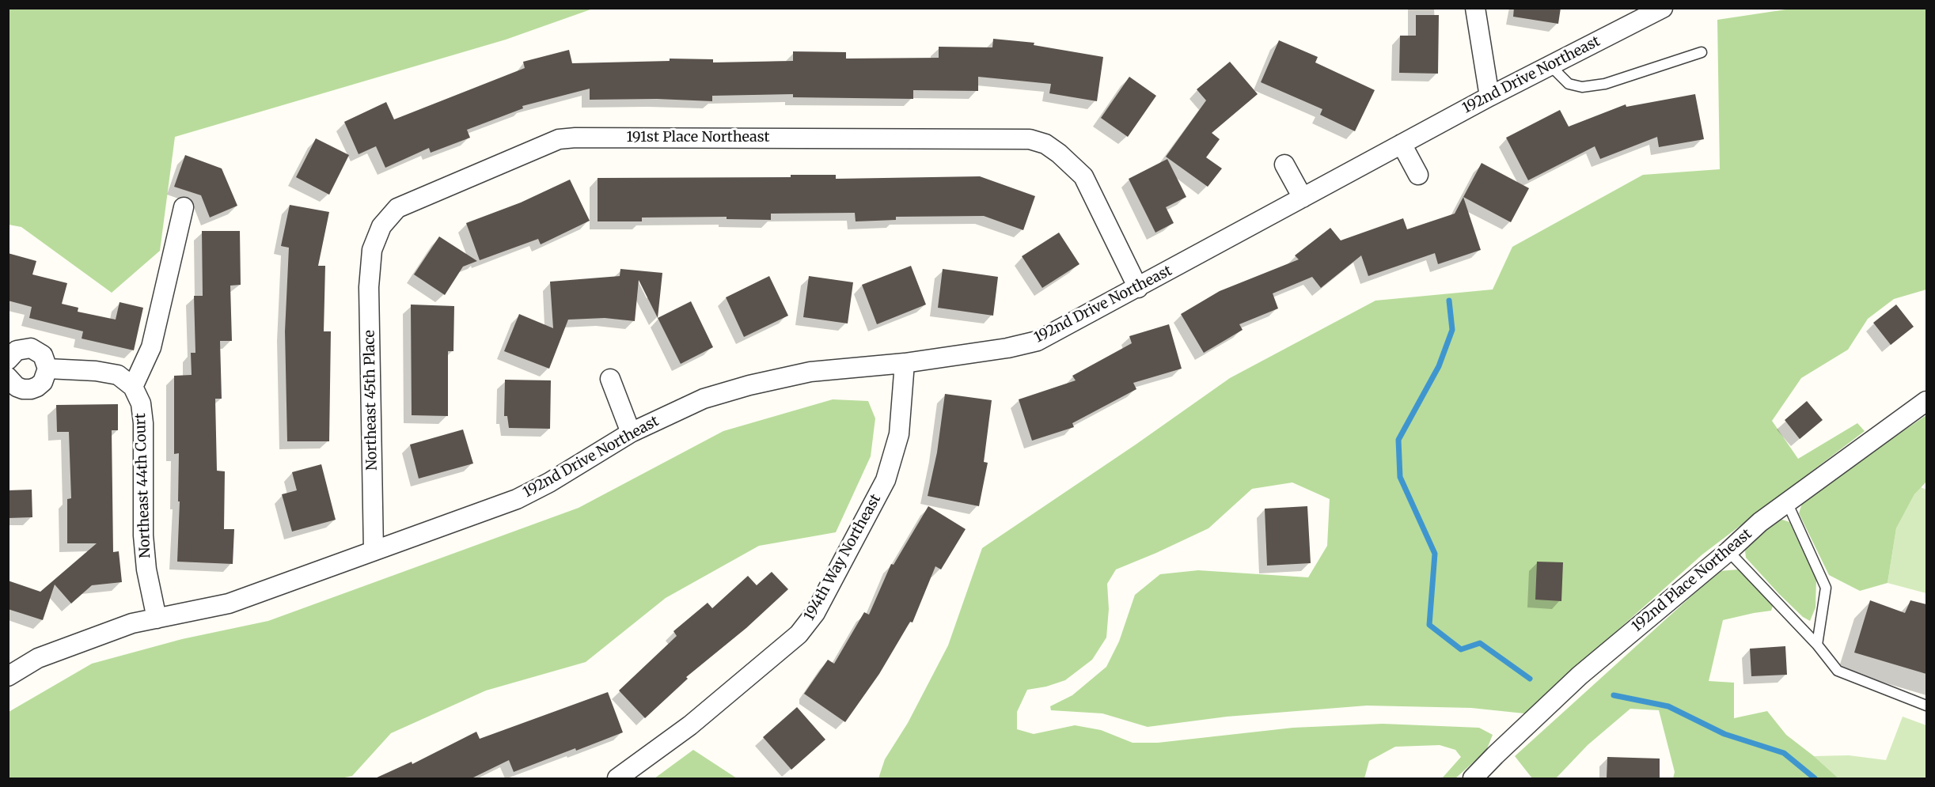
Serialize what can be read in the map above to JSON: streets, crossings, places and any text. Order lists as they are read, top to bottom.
{
  "streets": {
    "street": [
      "192nd Drive Northeast",
      "191st Place Northeast",
      "Northeast 45th Place",
      "Northeast 44th Court",
      "194th Way Northeast",
      "192nd Place Northeast"
    ]
  },
  "crossings": [
    ["192nd Drive Northeast", "191st Place Northeast"],
    ["192nd Drive Northeast", "Northeast 45th Place"],
    ["192nd Drive Northeast", "Northeast 44th Court"],
    ["192nd Drive Northeast", "194th Way Northeast"],
    ["191st Place Northeast", "Northeast 45th Place"]
  ]
}
